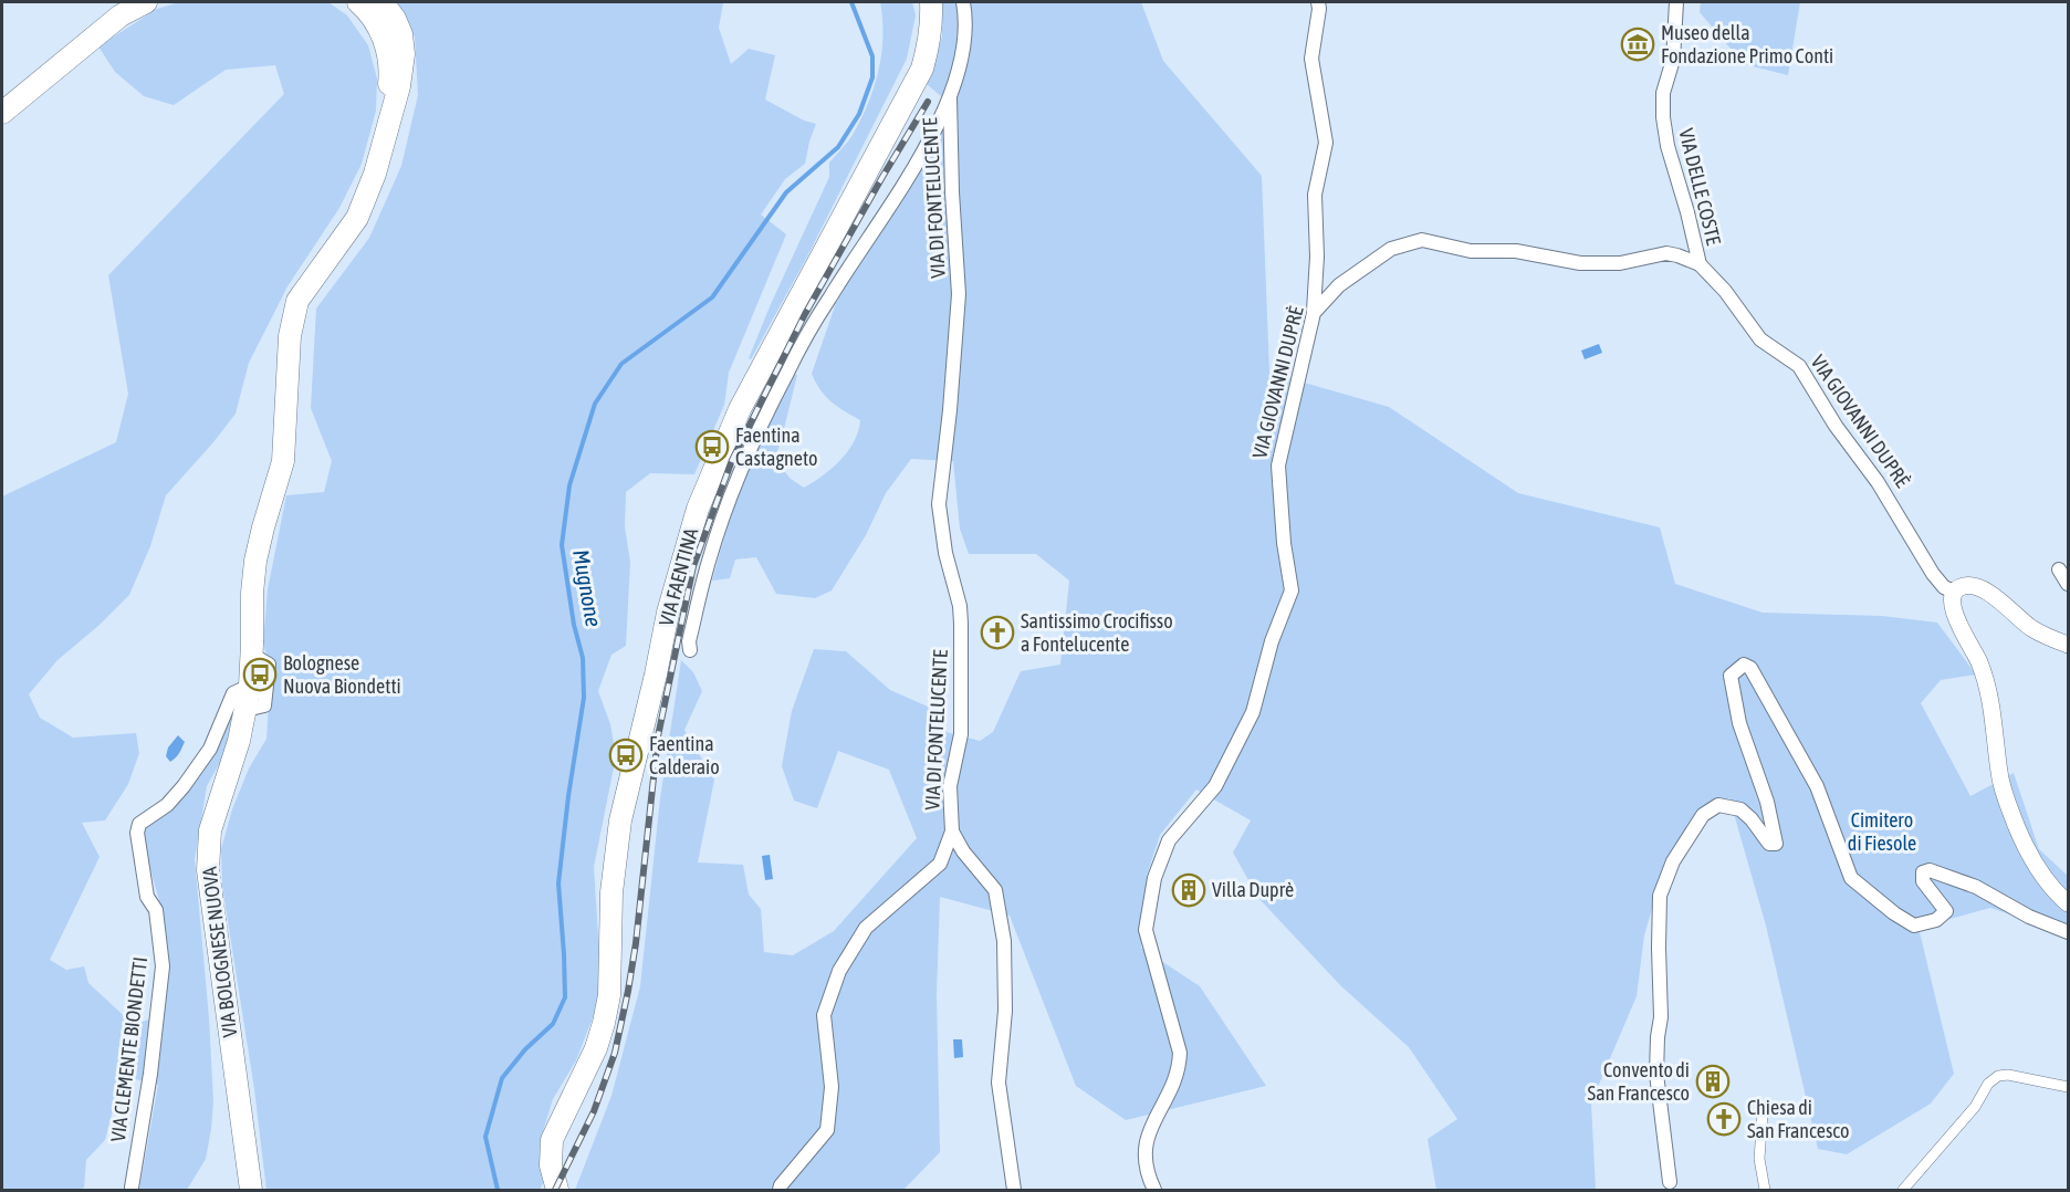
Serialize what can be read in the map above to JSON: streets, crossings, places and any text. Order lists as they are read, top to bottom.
{
  "streets": {
    "main road": ["VIA FAENTINA", "VIA BOLOGNESE NUOVA"],
    "street": [
      "VIA DELLE COSTE",
      "VIA DI FONTELUCENTE",
      "VIA GIOVANNI DUPRÈ",
      "VIA CLEMENTE BIONDETTI"
    ]
  },
  "crossings": [
    ["VIA DELLE COSTE", "VIA GIOVANNI DUPRÈ"],
    ["VIA DI FONTELUCENTE", "VIA FAENTINA"],
    ["VIA BOLOGNESE NUOVA", "VIA CLEMENTE BIONDETTI"]
  ],
  "water": ["Mugnone"],
  "parks": ["Cimitero di Fiesole"],
  "places": {
    "museum": ["Museo della Fondazione Primo Conti"],
    "bus stop": ["Faentina Castagneto", "Bolognese Nuova Biondetti", "Faentina Calderaio"],
    "church": ["Santissimo Crocifisso a Fontelucente", "Chiesa di San Francesco"],
    "building": ["Villa Duprè", "Convento di San Francesco"]
  }
}
